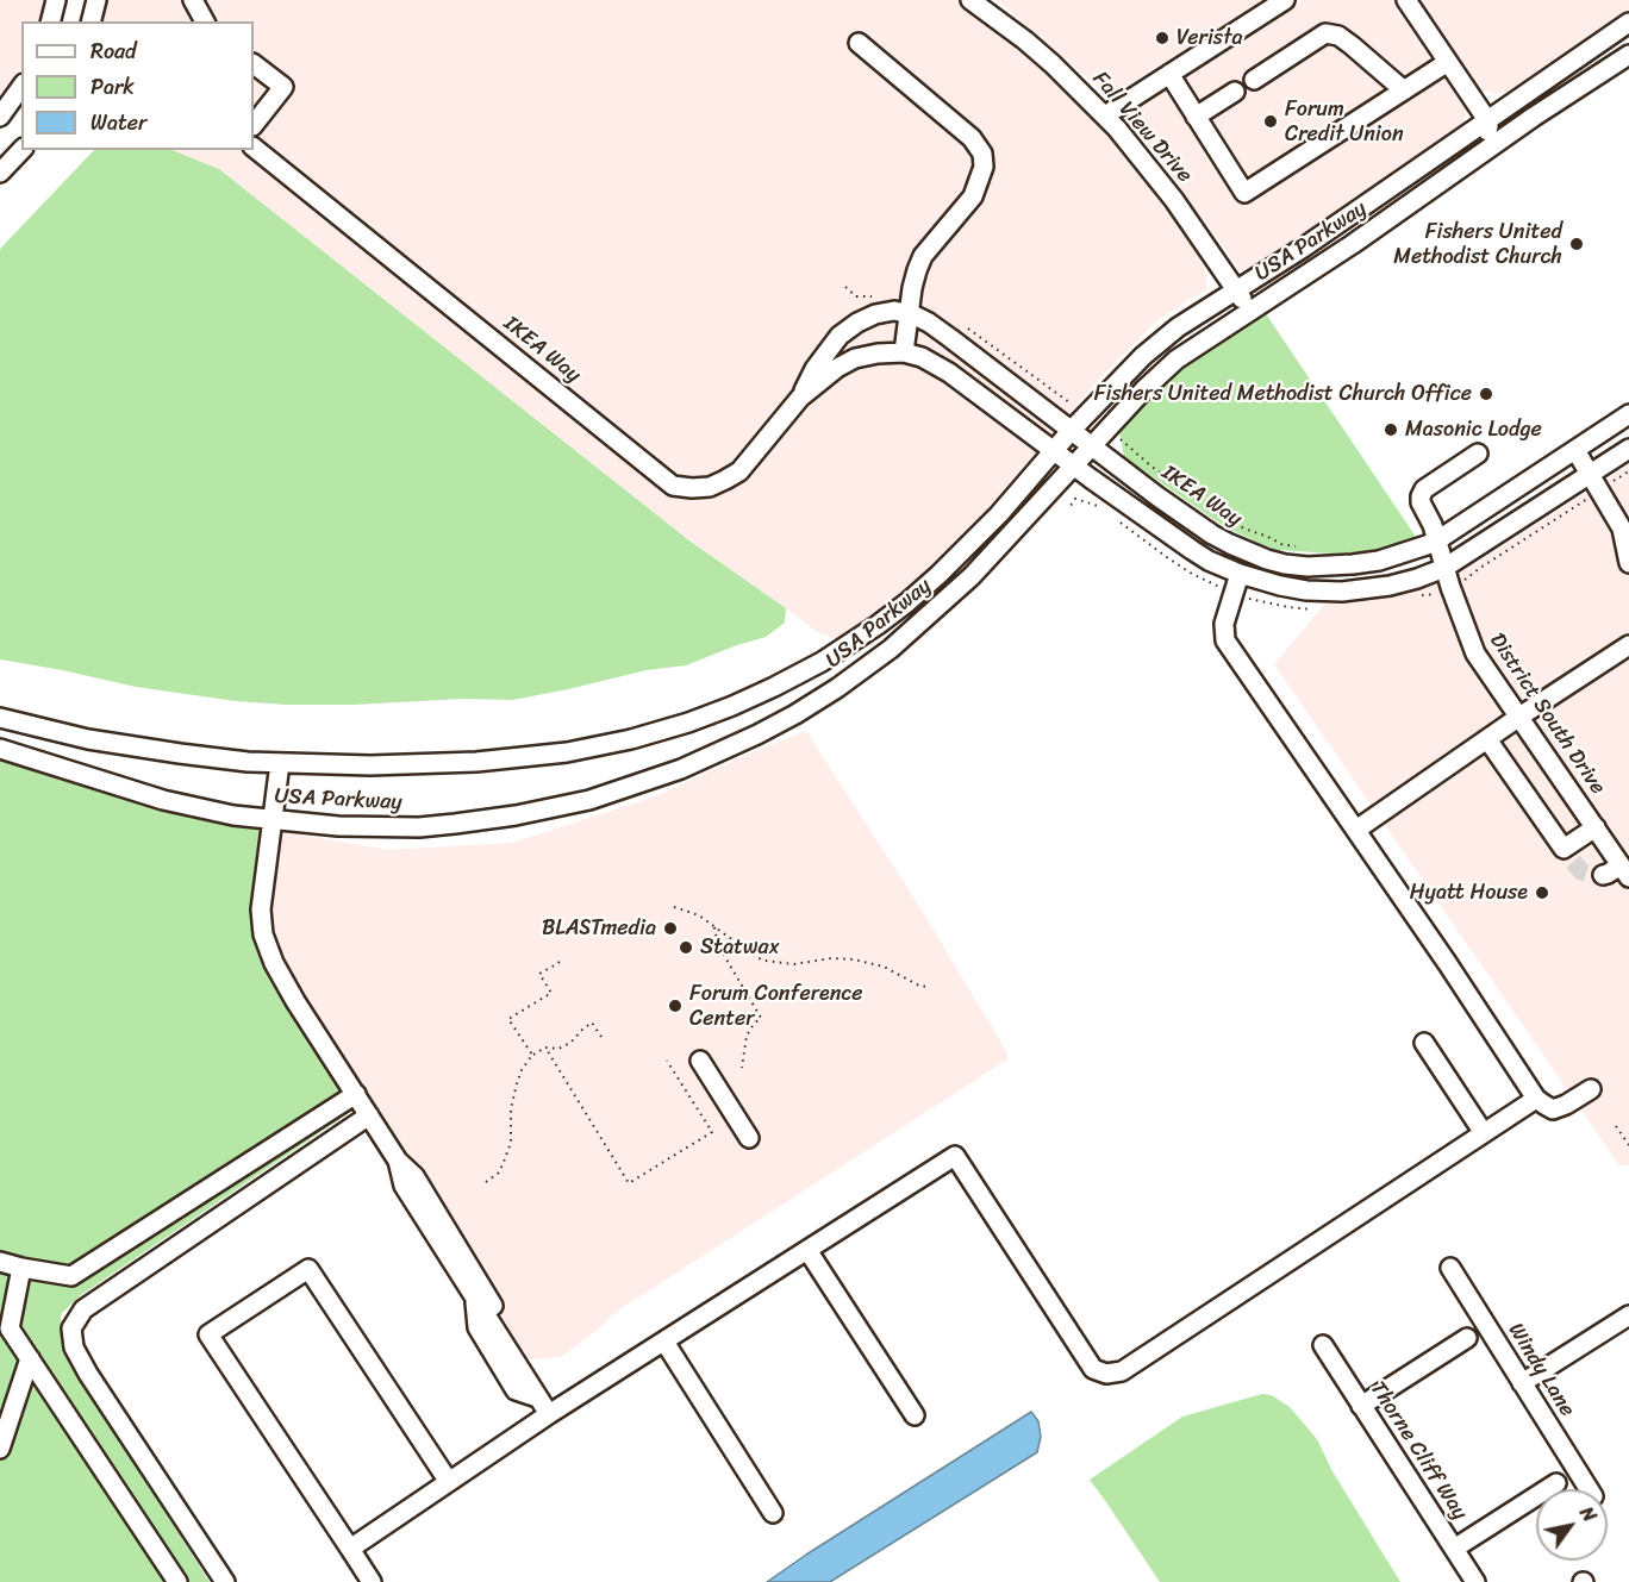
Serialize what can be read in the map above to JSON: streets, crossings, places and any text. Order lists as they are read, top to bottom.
{
  "streets": {
    "street": [
      "Fall View Drive",
      "USA Parkway",
      "IKEA Way",
      "District South Drive",
      "Windy Lane",
      "Thorne Cliff Way"
    ]
  },
  "crossings": [
    ["Fall View Drive", "USA Parkway"],
    ["USA Parkway", "IKEA Way"],
    ["IKEA Way", "District South Drive"]
  ],
  "places": [
    "Verista",
    "Forum Credit Union",
    "Fishers United Methodist Church",
    "Fishers United Methodist Church Office",
    "Masonic Lodge",
    "Hyatt House",
    "BLASTmedia",
    "Statwax",
    "Forum Conference Center"
  ],
  "legend": ["Road", "Park", "Water"],
  "north": "top right"
}
